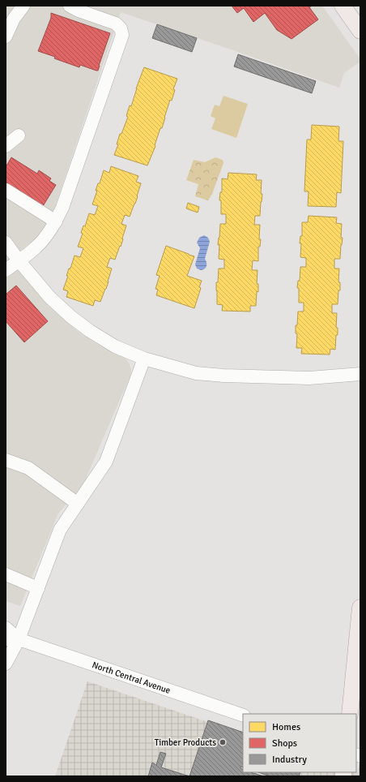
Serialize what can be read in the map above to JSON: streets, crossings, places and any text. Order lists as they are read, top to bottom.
{
  "streets": {
    "street": ["North Central Avenue"]
  },
  "places": ["Timber Products"],
  "legend": ["Homes", "Shops", "Industry"]
}
